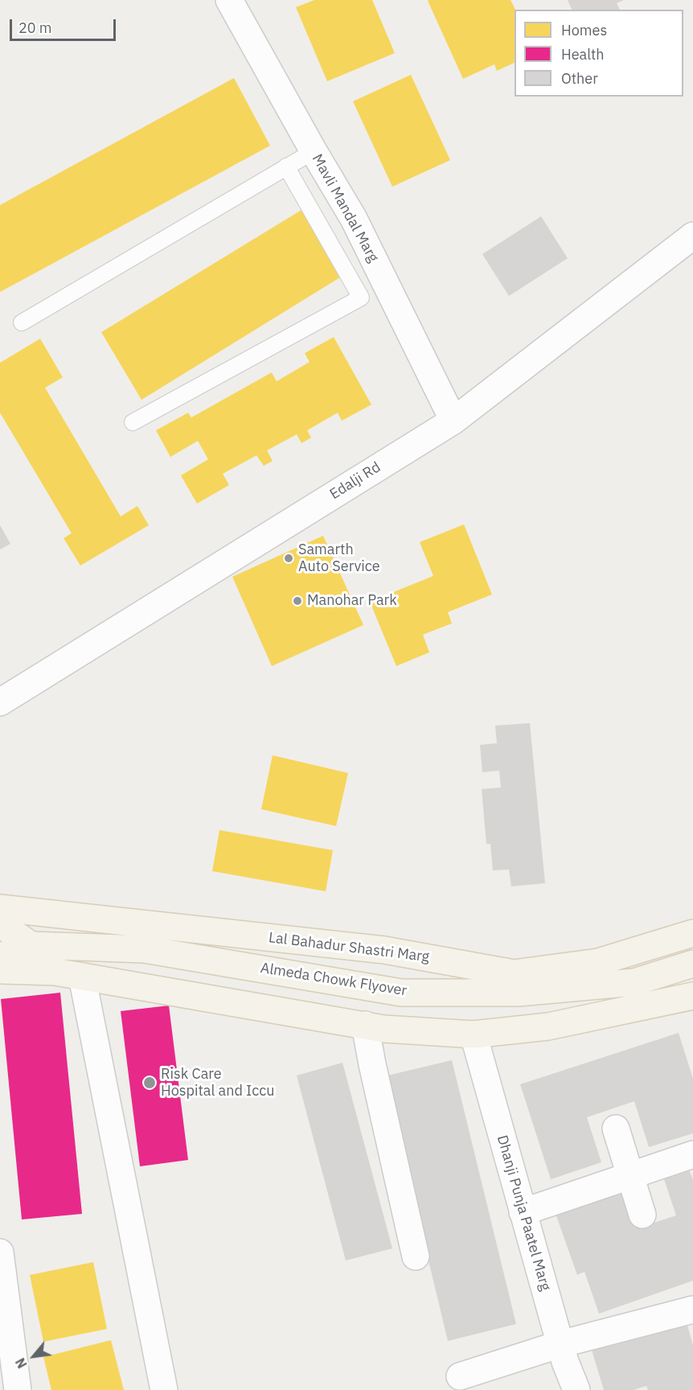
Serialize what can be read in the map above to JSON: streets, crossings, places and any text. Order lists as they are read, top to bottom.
{
  "streets": {
    "main road": ["Lal Bahadur Shastri Marg", "Almeda Chowk Flyover"],
    "street": ["Mavli Mandal Marg", "Edalji Rd", "Dhanji Punja Paatel Marg"]
  },
  "crossings": [
    ["Mavli Mandal Marg", "Edalji Rd"]
  ],
  "places": ["Samarth Auto Service", "Manohar Park", "Risk Care Hospital and Iccu"],
  "legend": ["Homes", "Health", "Other"],
  "scale_bar": "20 m",
  "north": "bottom left"
}
